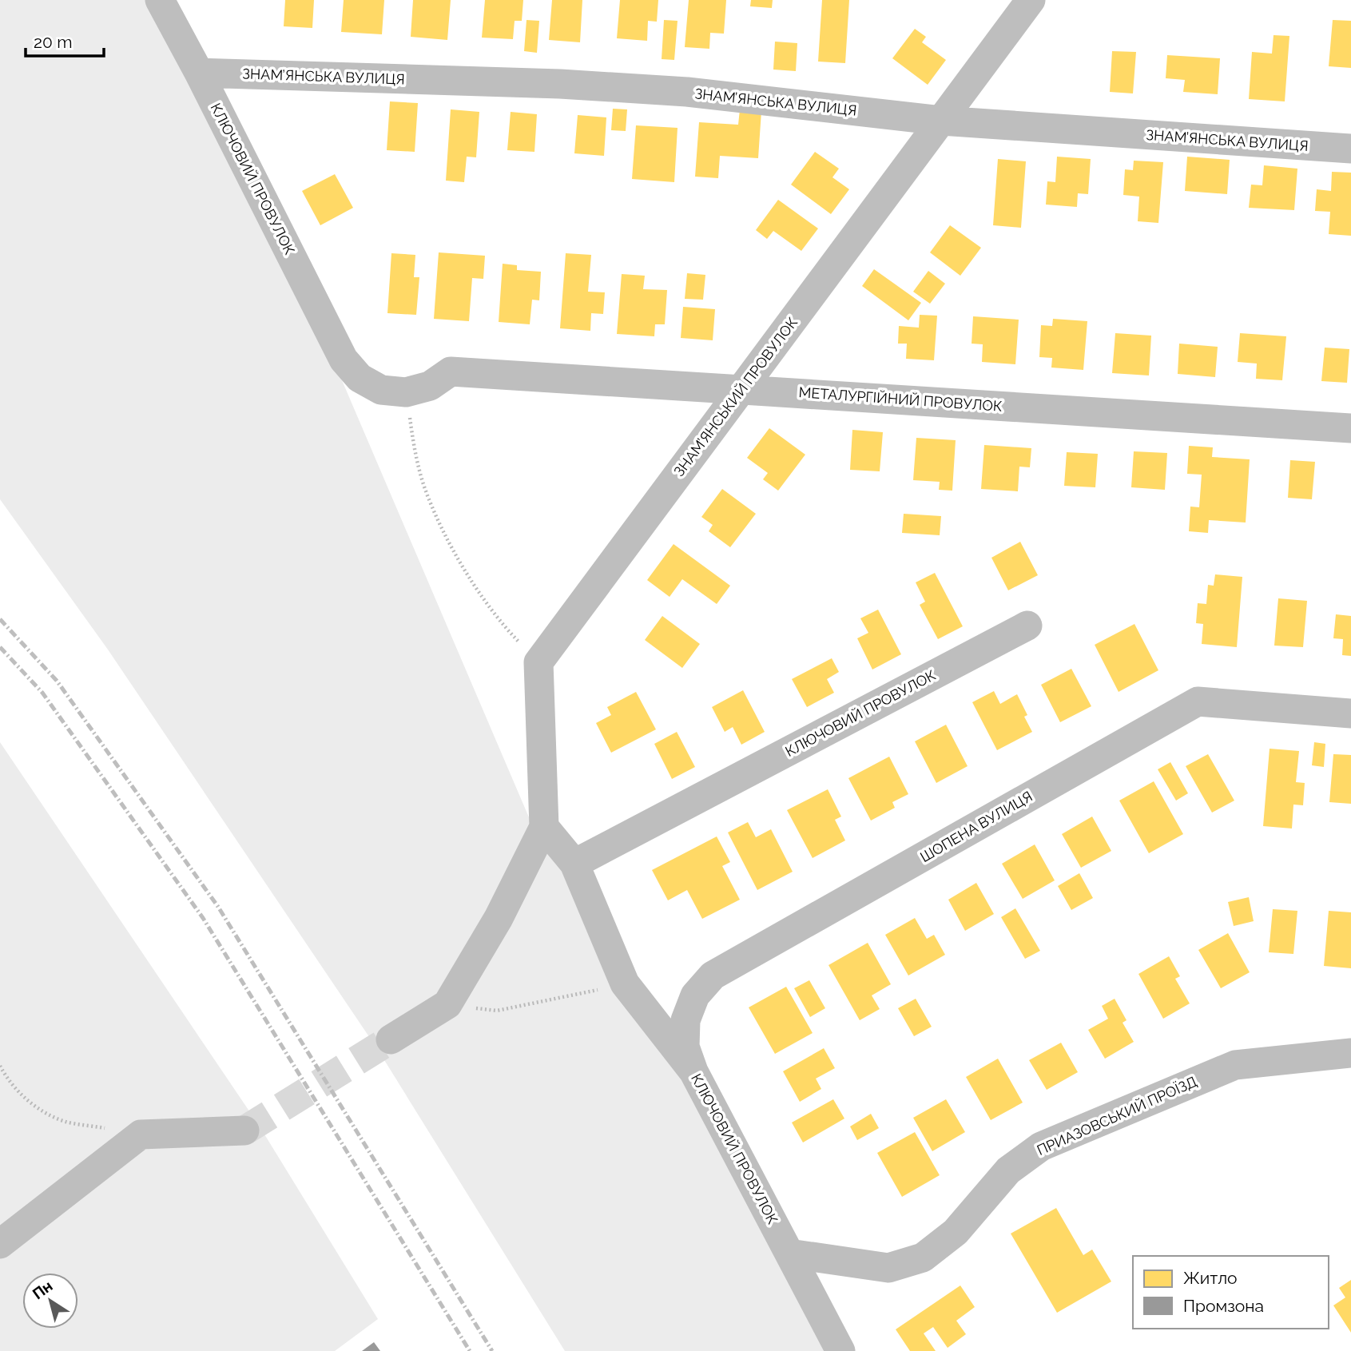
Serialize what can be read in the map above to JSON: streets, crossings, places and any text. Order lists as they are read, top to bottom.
{
  "streets": {
    "street": [
      "ЗНАМ’ЯНСЬКА ВУЛИЦЯ",
      "КЛЮЧОВИЙ ПРОВУЛОК",
      "ЗНАМ’ЯНСЬКИЙ ПРОВУЛОК",
      "МЕТАЛУРГІЙНИЙ ПРОВУЛОК",
      "ШОПЕНА ВУЛИЦЯ",
      "ПРИАЗОВСЬКИЙ ПРОЇЗД"
    ]
  },
  "crossings": [
    ["ЗНАМ’ЯНСЬКА ВУЛИЦЯ", "КЛЮЧОВИЙ ПРОВУЛОК"],
    ["ЗНАМ’ЯНСЬКА ВУЛИЦЯ", "ЗНАМ’ЯНСЬКИЙ ПРОВУЛОК"],
    ["КЛЮЧОВИЙ ПРОВУЛОК", "МЕТАЛУРГІЙНИЙ ПРОВУЛОК"],
    ["КЛЮЧОВИЙ ПРОВУЛОК", "ШОПЕНА ВУЛИЦЯ"],
    ["КЛЮЧОВИЙ ПРОВУЛОК", "ПРИАЗОВСЬКИЙ ПРОЇЗД"],
    ["ЗНАМ’ЯНСЬКИЙ ПРОВУЛОК", "МЕТАЛУРГІЙНИЙ ПРОВУЛОК"]
  ],
  "legend": ["Житло", "Промзона"],
  "scale_bar": "20 m",
  "north": "top left"
}
